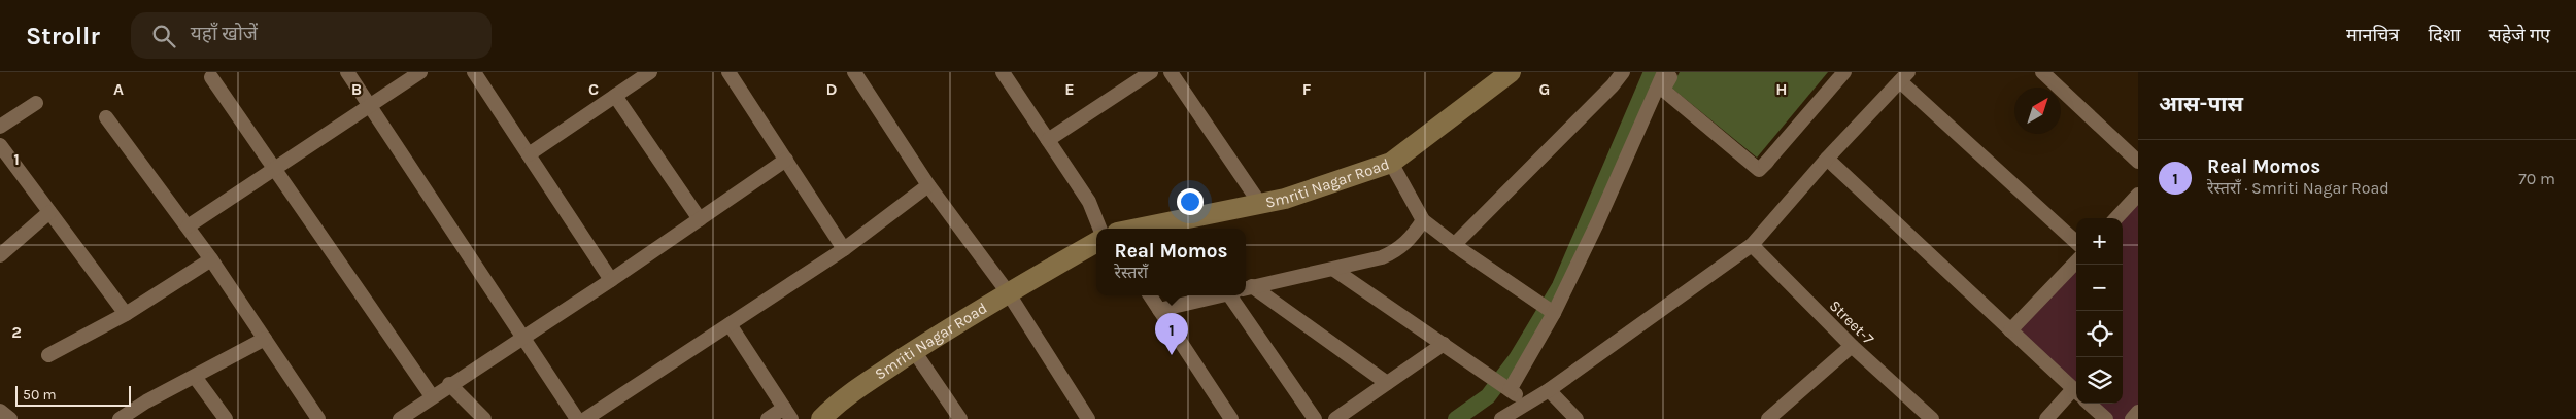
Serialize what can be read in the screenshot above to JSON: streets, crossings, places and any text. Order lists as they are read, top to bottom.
{
  "streets": {
    "main road": ["Smriti Nagar Road"],
    "street": ["Street-7"]
  },
  "scale_bar": "50 m",
  "north": "top right",
  "page": {
    "header": "Strollr",
    "search": "यहाँ खोजें",
    "nav": ["मानचित्र", "दिशा", "सहेजे गए"],
    "heading": "आस-पास",
    "list": [
      {
        "mark": "1",
        "name": "Real Momos",
        "note": "रेस्तराँ · Smriti Nagar Road",
        "value": "70 m"
      }
    ],
    "map_buttons": ["+", "−"],
    "popup": ["Real Momos", "रेस्तराँ"],
    "pins": "1",
    "scale": "50 m"
  },
  "grid": {
    "columns": [
      "A",
      "B",
      "C",
      "D",
      "E",
      "F",
      "G",
      "H"
    ],
    "rows": ["1", "2"]
  }
}
